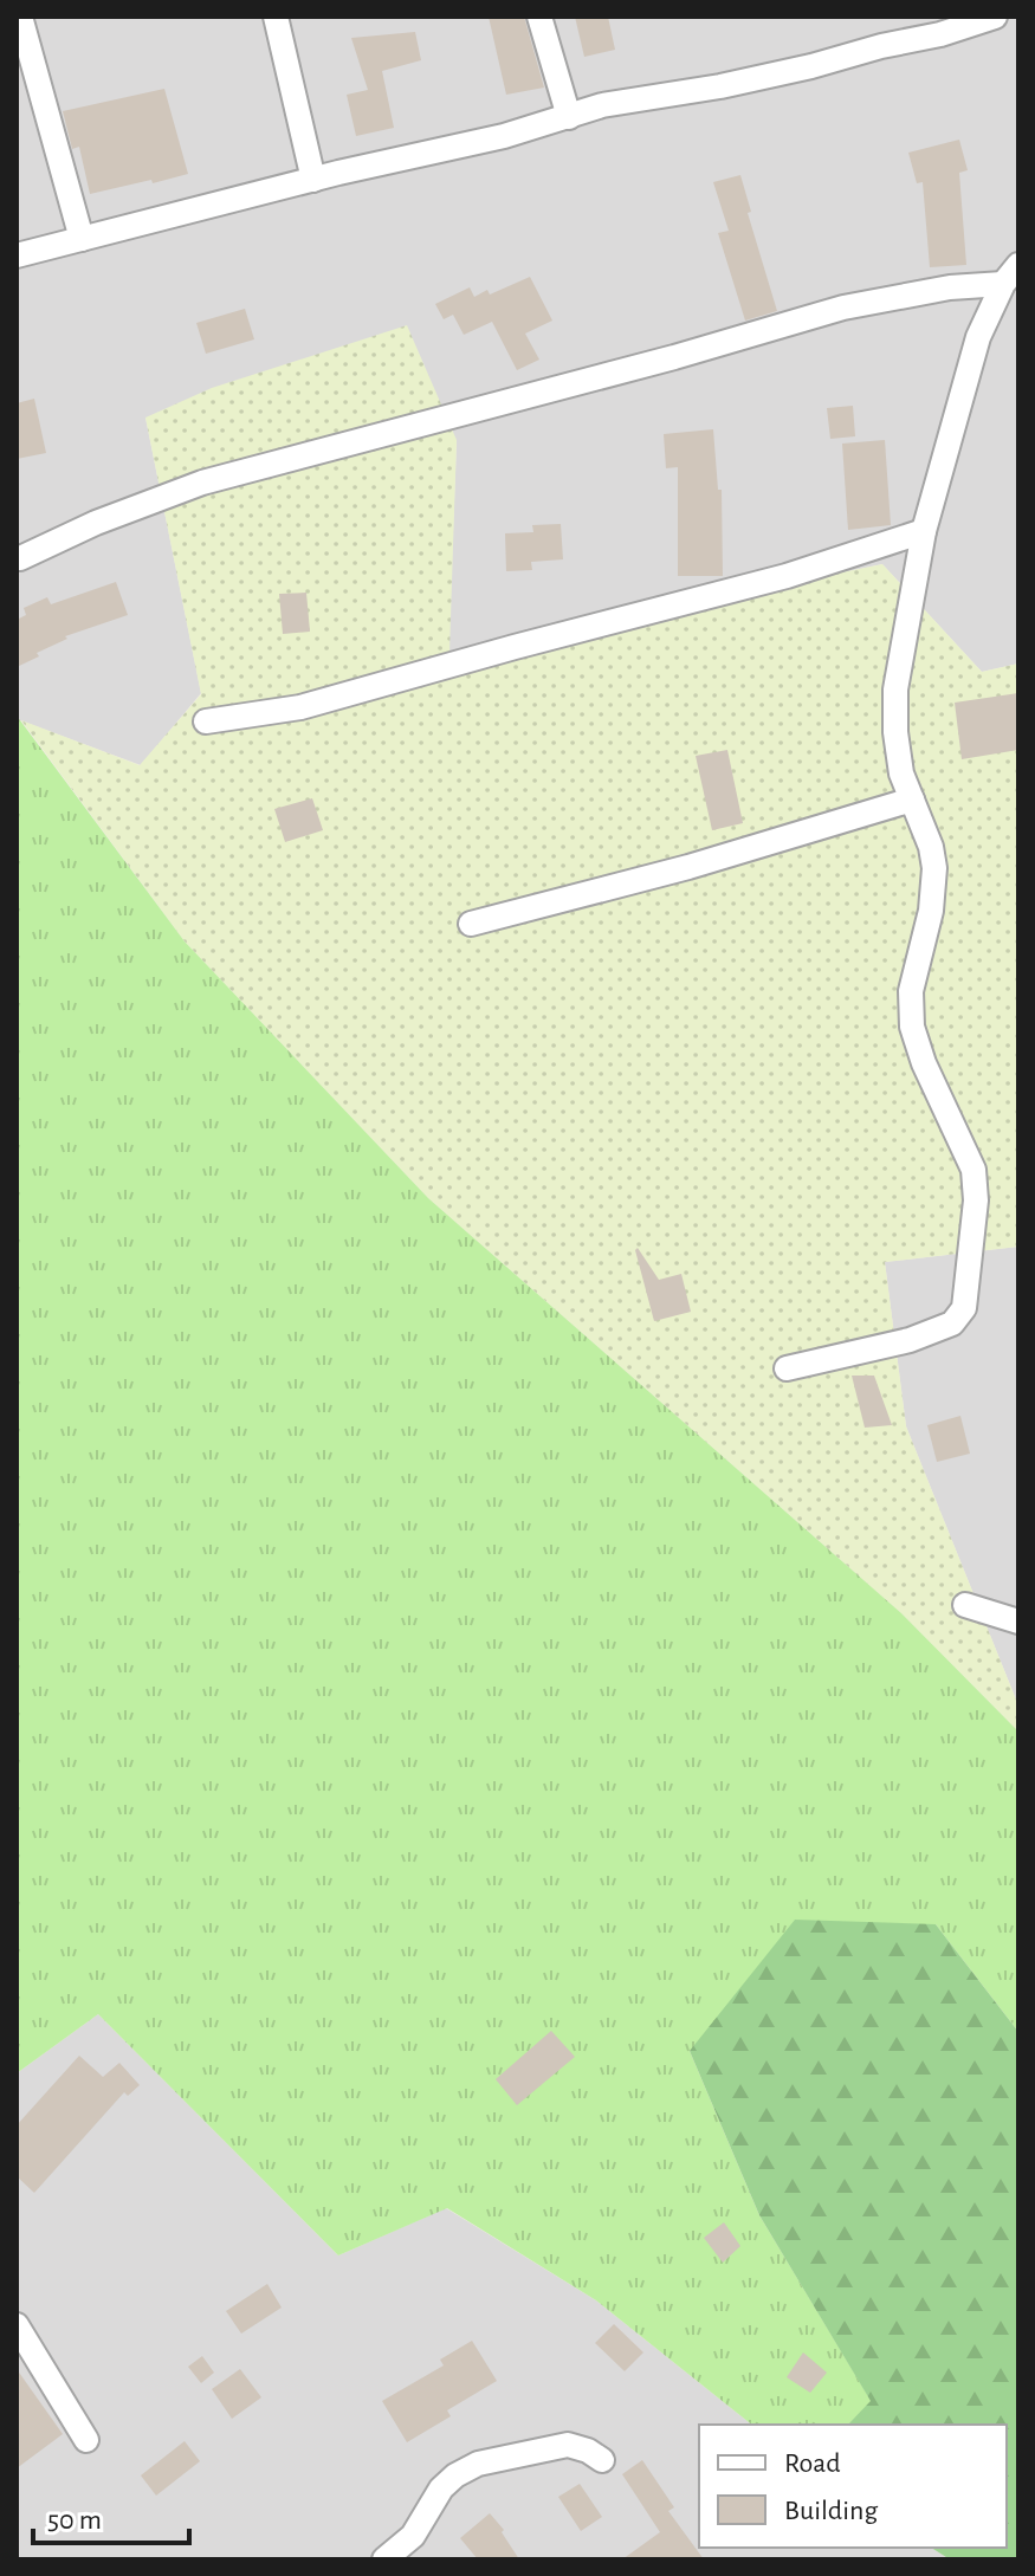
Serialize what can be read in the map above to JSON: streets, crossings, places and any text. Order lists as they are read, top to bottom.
{
  "legend": ["Road", "Building"],
  "scale_bar": "50 m"
}
